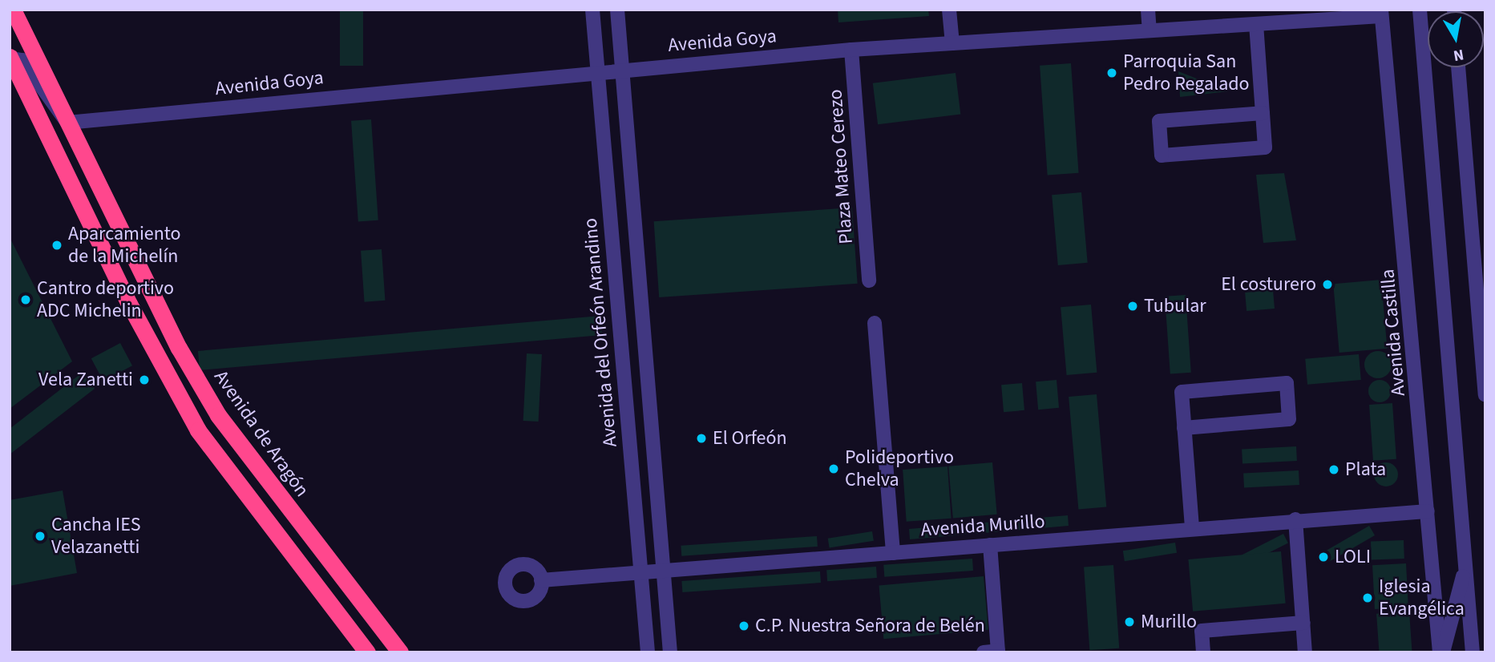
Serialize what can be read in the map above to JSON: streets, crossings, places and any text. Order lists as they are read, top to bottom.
{
  "streets": {
    "highway": ["Avenida de Aragón"],
    "street": [
      "Avenida Goya",
      "Plaza Mateo Cerezo",
      "Avenida del Orfeón Arandino",
      "Avenida Castilla",
      "Avenida Murillo"
    ]
  },
  "crossings": [
    ["Avenida Goya", "Plaza Mateo Cerezo"],
    ["Avenida Goya", "Avenida del Orfeón Arandino"],
    ["Avenida Goya", "Avenida Castilla"],
    ["Avenida Goya", "Avenida de Aragón"],
    ["Avenida del Orfeón Arandino", "Avenida Murillo"],
    ["Avenida Castilla", "Avenida Murillo"]
  ],
  "places": [
    "Parroquia San Pedro Regalado",
    "Aparcamiento de la Michelín",
    "El costurero",
    "Cantro deportivo ADC Michelin",
    "Tubular",
    "Vela Zanetti",
    "El Orfeón",
    "Polideportivo Chelva",
    "Plata",
    "Cancha IES Velazanetti",
    "LOLI",
    "Iglesia Evangélica",
    "Murillo",
    "C.P. Nuestra Señora de Belén"
  ],
  "north": "bottom"
}
